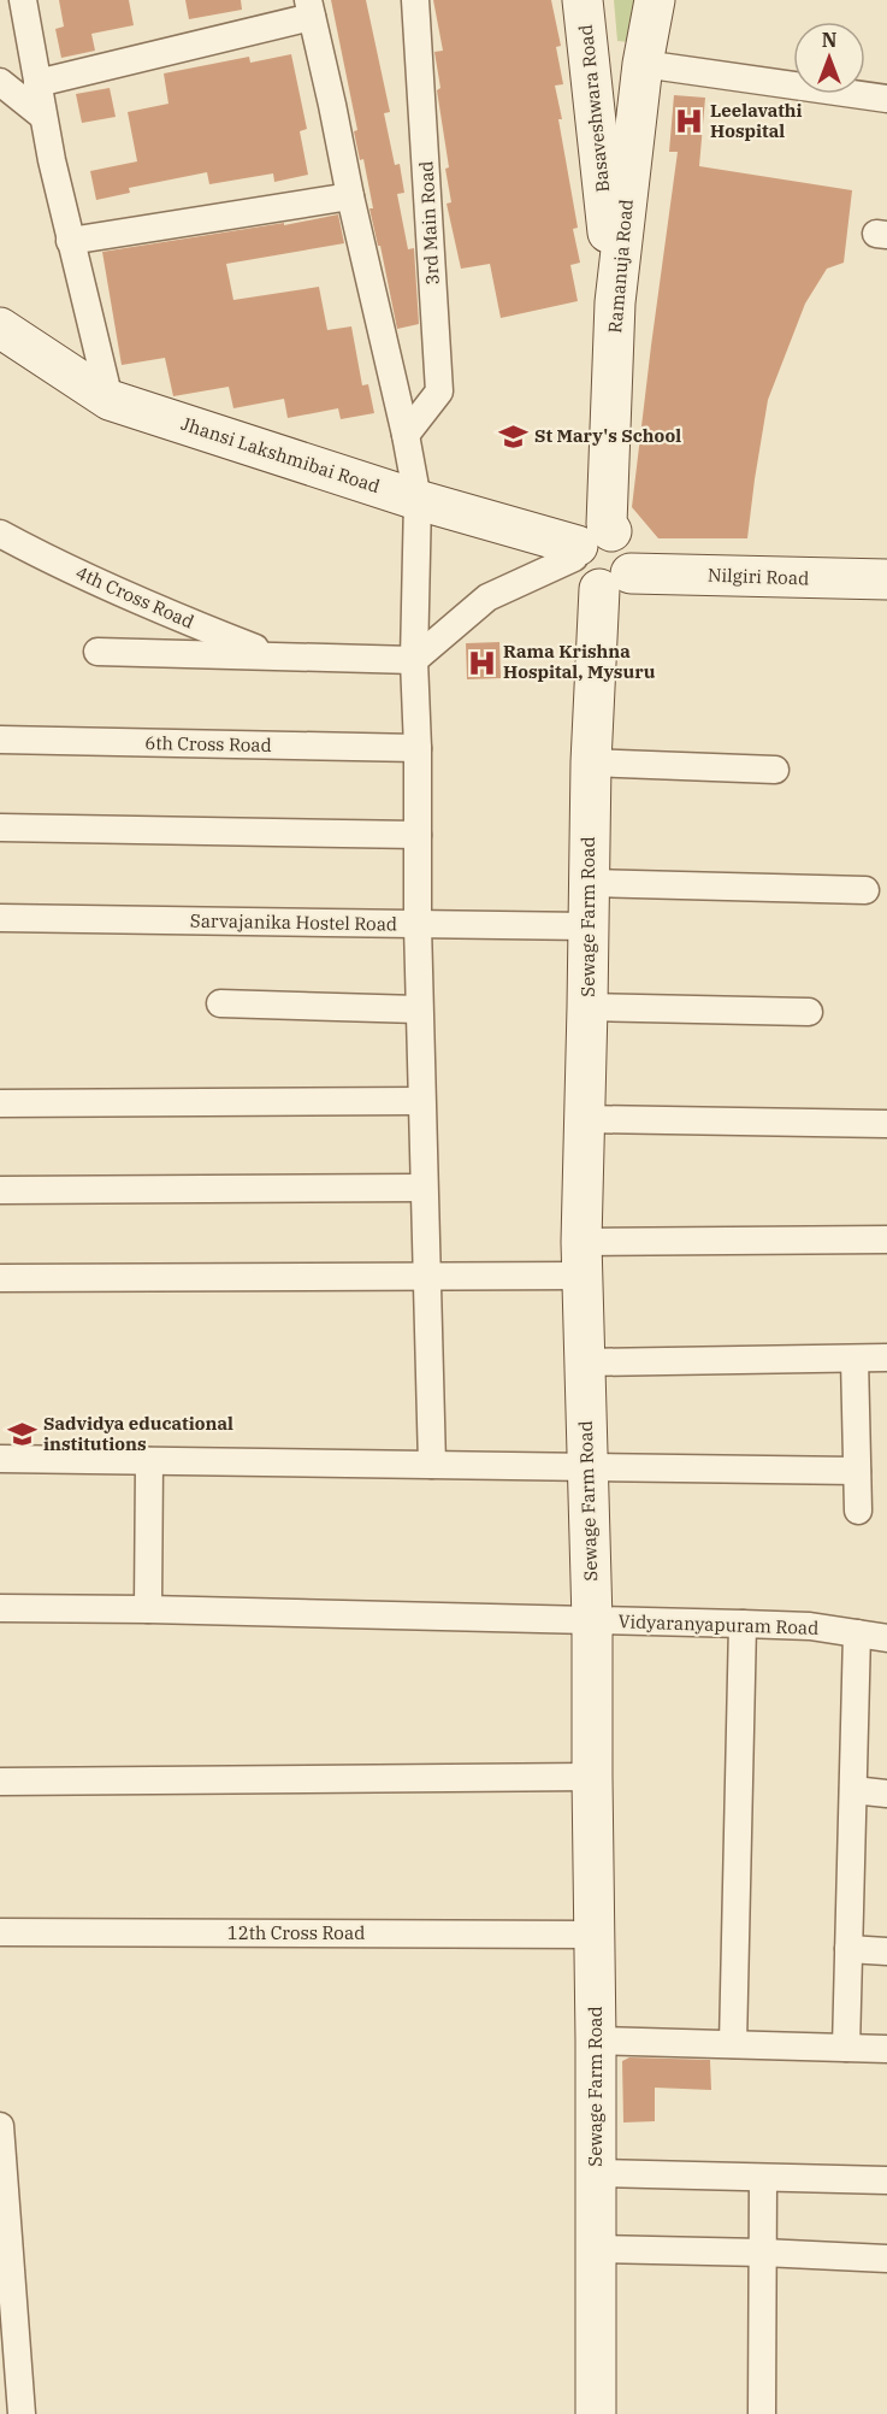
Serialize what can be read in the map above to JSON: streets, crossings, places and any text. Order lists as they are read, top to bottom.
{
  "streets": {
    "main road": [
      "Basaveshwara Road",
      "Ramanuja Road",
      "Jhansi Lakshmibai Road",
      "Nilgiri Road",
      "Sewage Farm Road"
    ],
    "street": [
      "3rd Main Road",
      "4th Cross Road",
      "6th Cross Road",
      "Sarvajanika Hostel Road",
      "Vidyaranyapuram Road",
      "12th Cross Road"
    ]
  },
  "crossings": [
    ["Basaveshwara Road", "Ramanuja Road"],
    ["Ramanuja Road", "Jhansi Lakshmibai Road"],
    ["Ramanuja Road", "Sewage Farm Road"],
    ["Jhansi Lakshmibai Road", "Sewage Farm Road"],
    ["Nilgiri Road", "Sewage Farm Road"],
    ["Sewage Farm Road", "Sarvajanika Hostel Road"],
    ["Sewage Farm Road", "Vidyaranyapuram Road"],
    ["Sewage Farm Road", "12th Cross Road"]
  ],
  "places": {
    "hospital": ["Leelavathi Hospital", "Rama Krishna Hospital, Mysuru"],
    "school or university": ["St Mary's School", "Sadvidya educational institutions"]
  },
  "north": "top"
}
